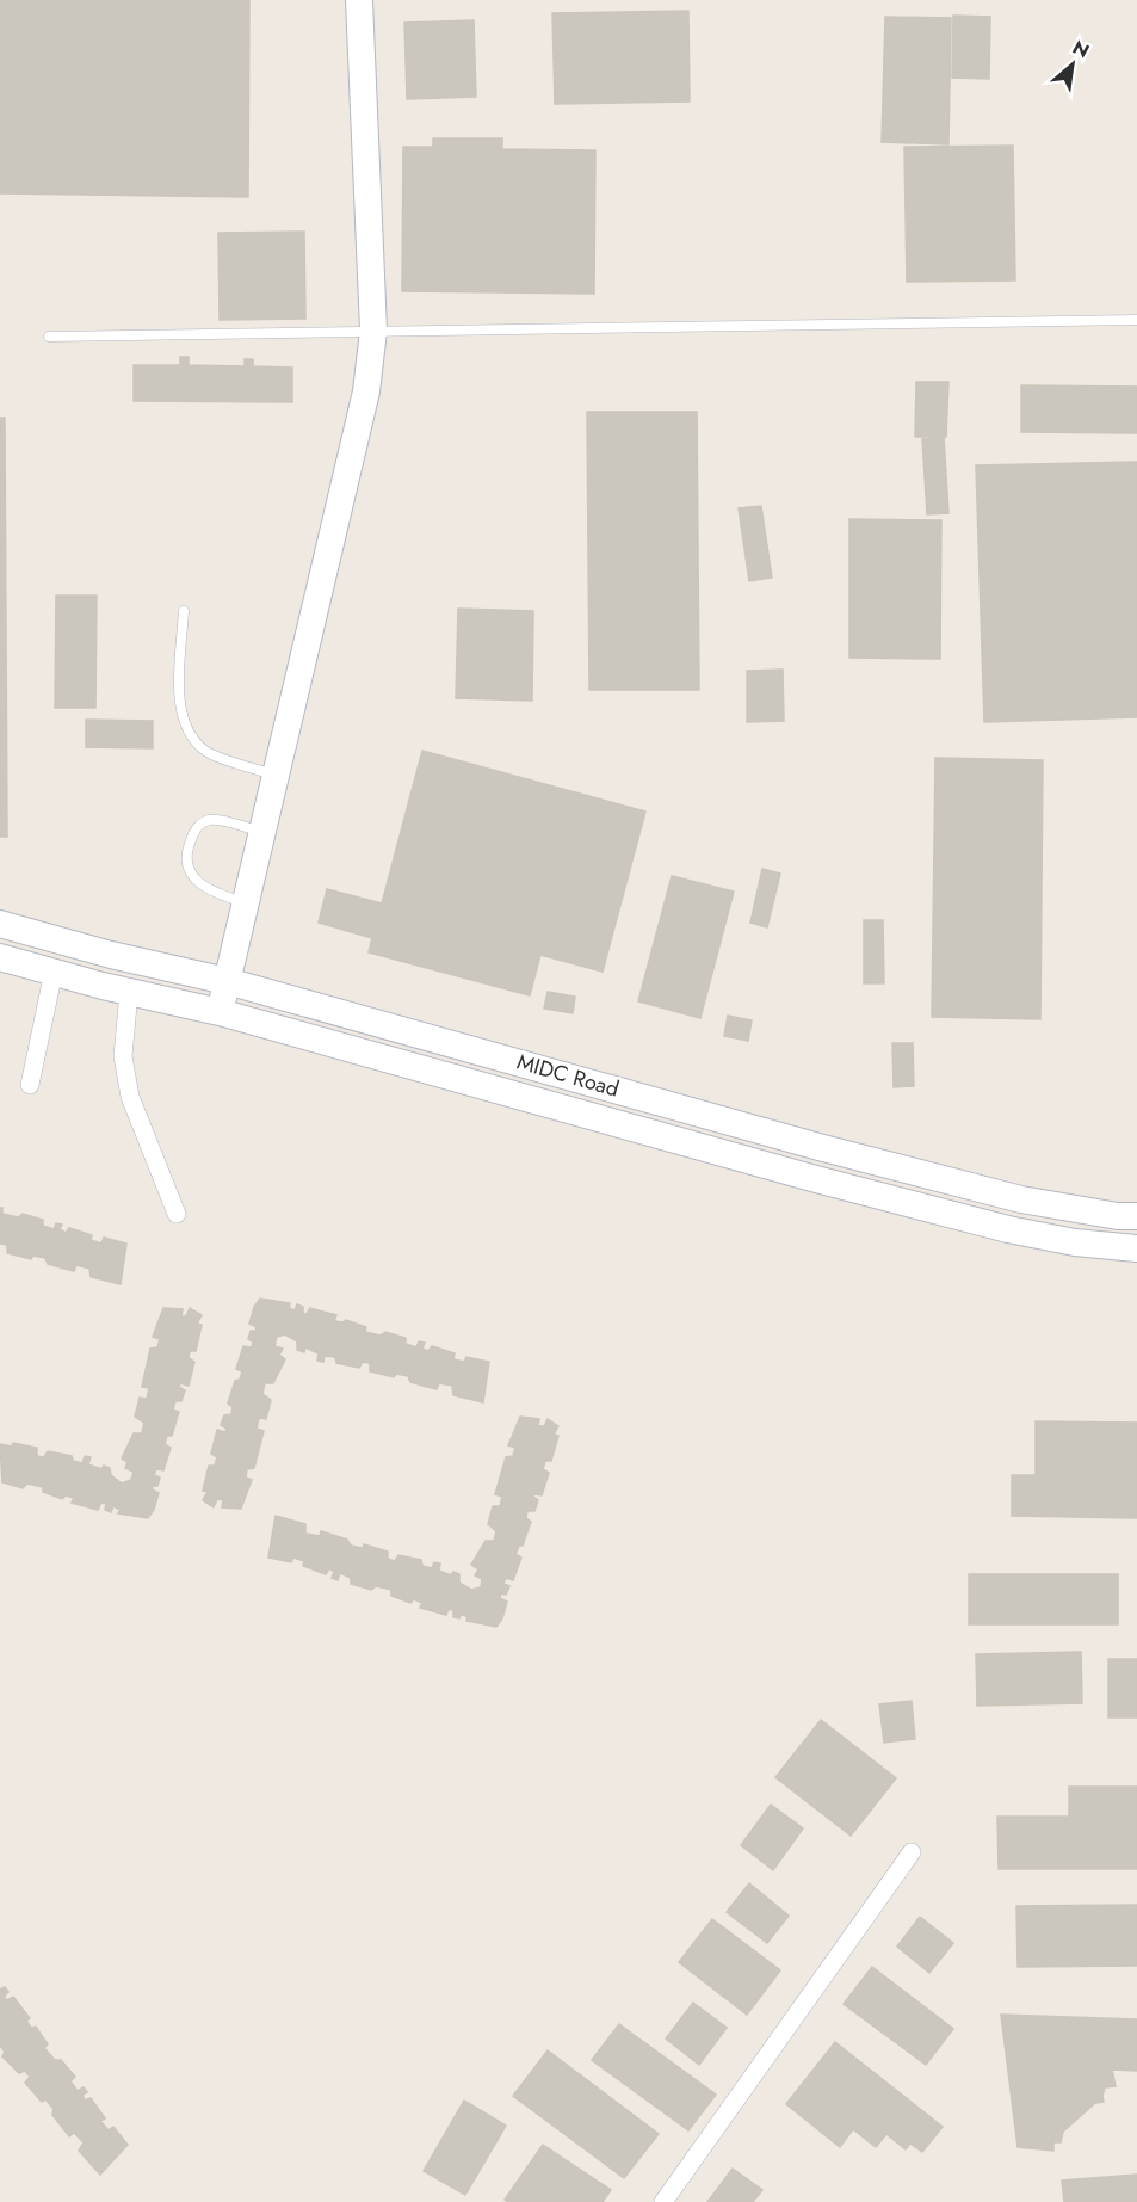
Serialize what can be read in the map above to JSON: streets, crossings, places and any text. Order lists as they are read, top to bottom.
{
  "streets": {
    "main road": ["MIDC Road"]
  },
  "north": "top right"
}
